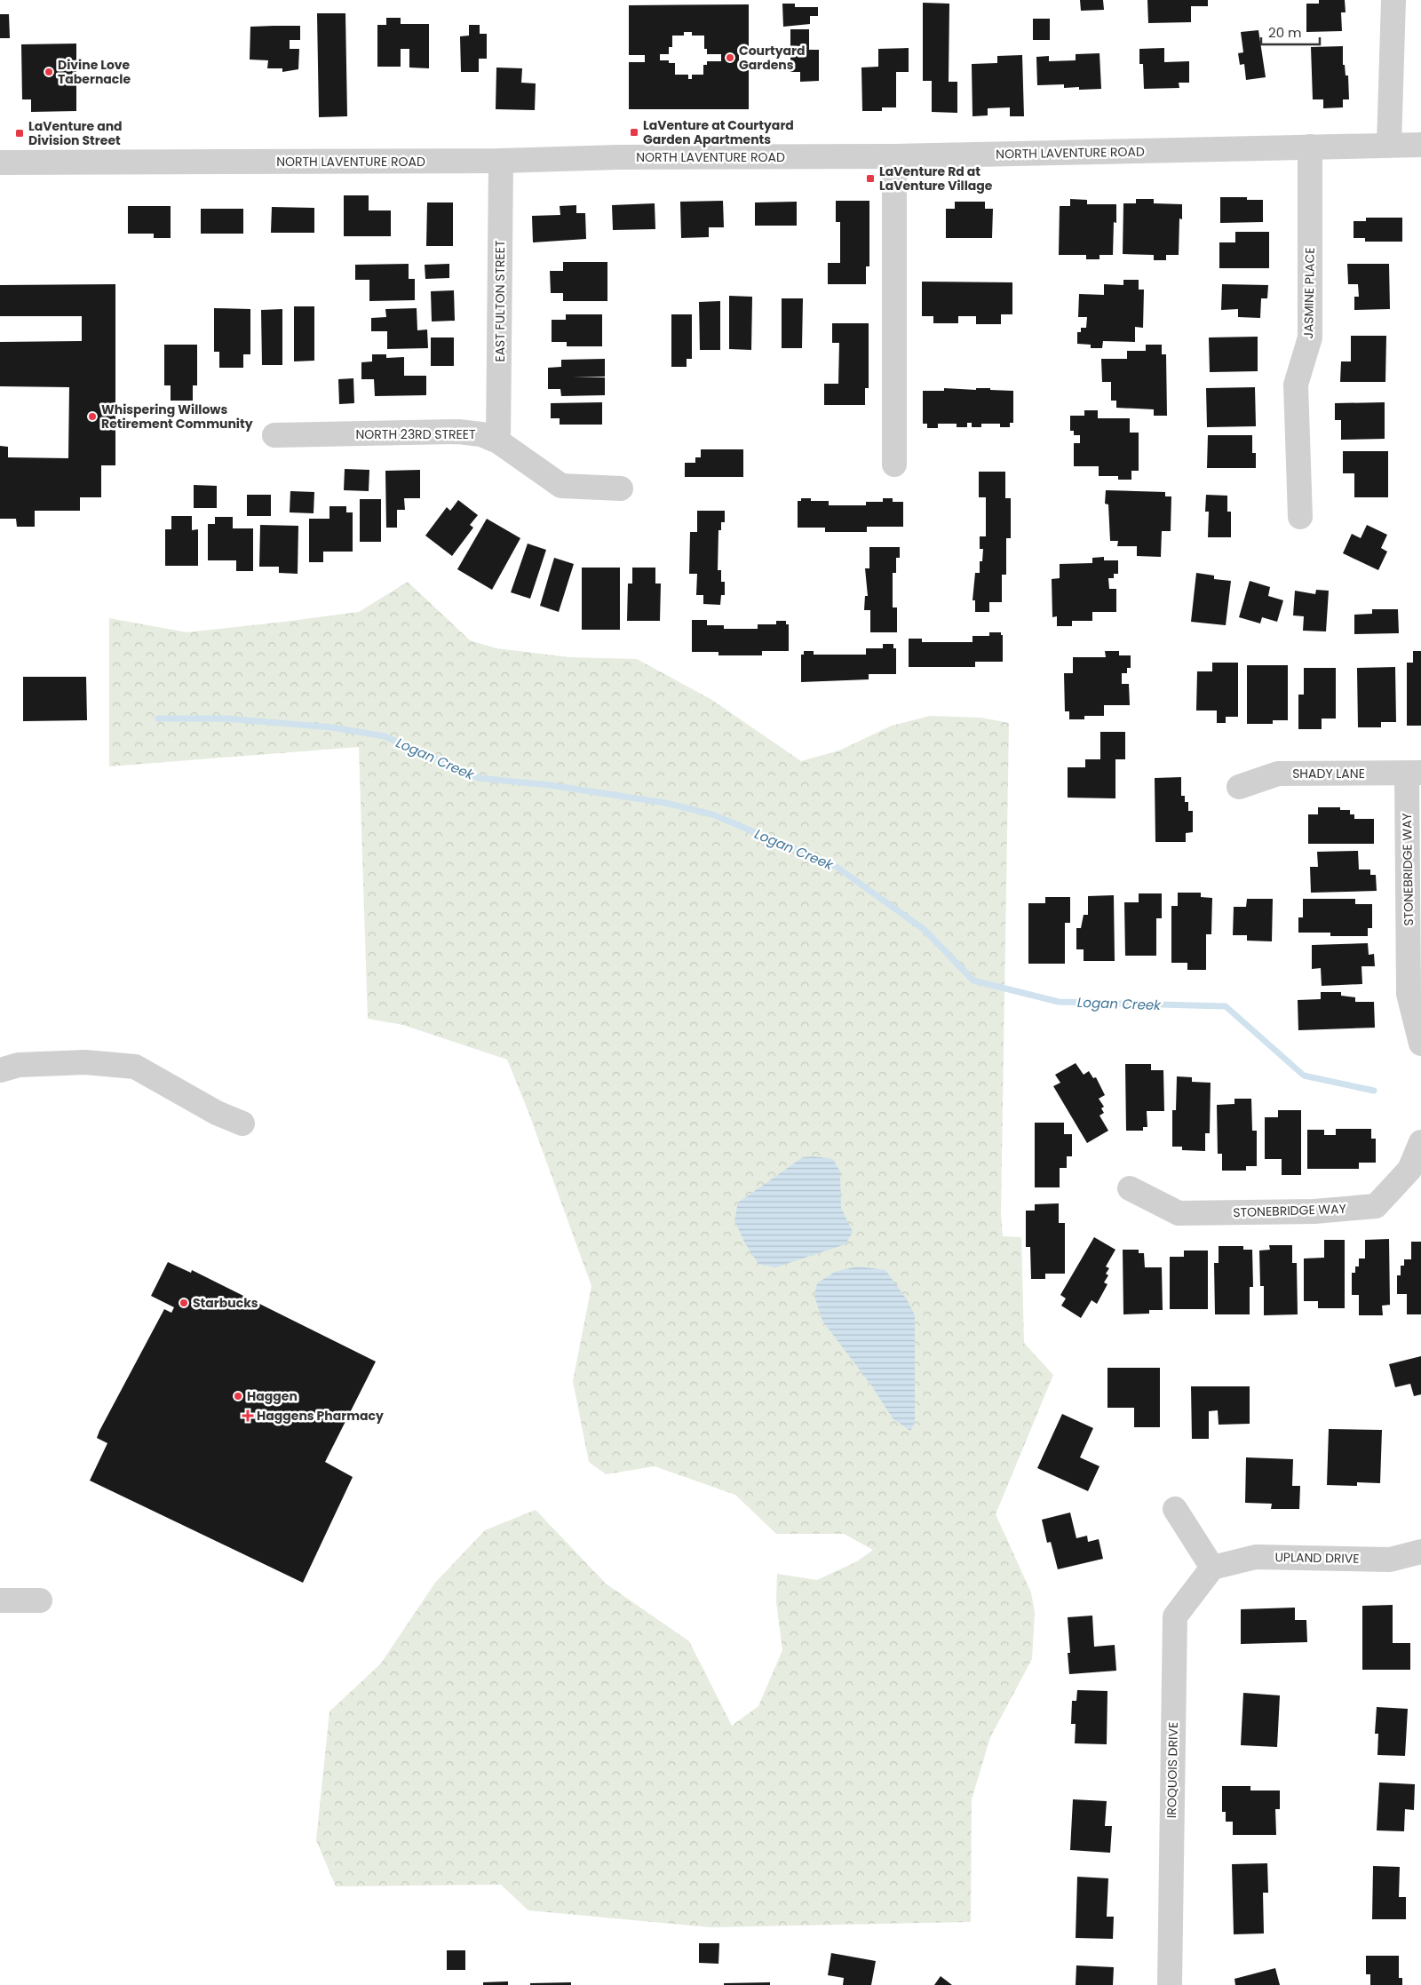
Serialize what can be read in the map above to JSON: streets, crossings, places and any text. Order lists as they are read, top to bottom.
{
  "streets": {
    "street": [
      "NORTH LAVENTURE ROAD",
      "JASMINE PLACE",
      "EAST FULTON STREET",
      "NORTH 23RD STREET",
      "SHADY LANE",
      "STONEBRIDGE WAY",
      "UPLAND DRIVE",
      "IROQUOIS DRIVE"
    ]
  },
  "crossings": [
    ["NORTH LAVENTURE ROAD", "JASMINE PLACE"],
    ["NORTH LAVENTURE ROAD", "EAST FULTON STREET"],
    ["EAST FULTON STREET", "NORTH 23RD STREET"],
    ["SHADY LANE", "STONEBRIDGE WAY"],
    ["UPLAND DRIVE", "IROQUOIS DRIVE"]
  ],
  "water": ["Logan Creek"],
  "places": {
    "other": [
      "Courtyard Gardens",
      "Divine Love Tabernacle",
      "Whispering Willows Retirement Community",
      "Starbucks",
      "Haggen"
    ],
    "transit": ["LaVenture at Courtyard Garden Apartments", "LaVenture and Division Street", "LaVenture Rd at LaVenture Village"],
    "health": ["Haggens Pharmacy"]
  },
  "scale_bar": "20 m"
}
